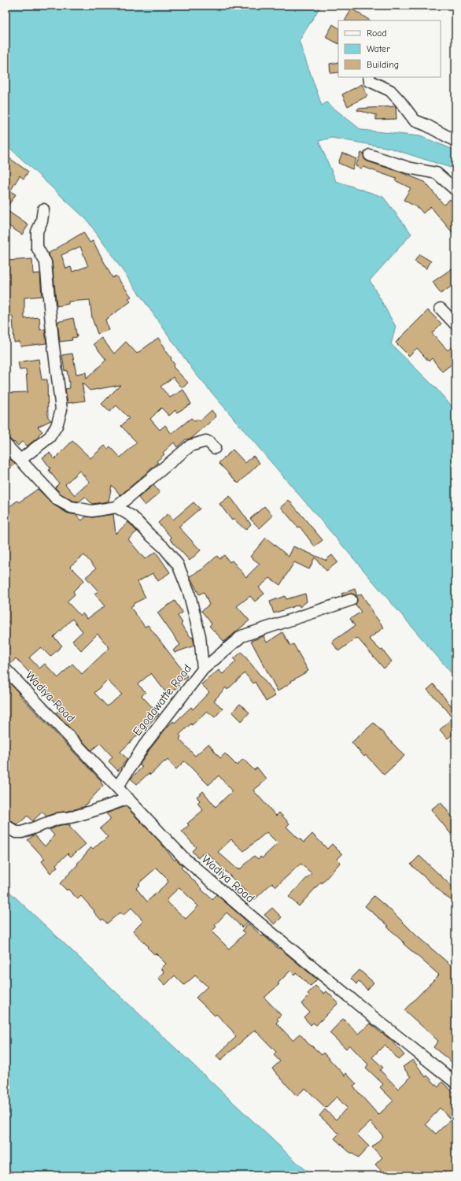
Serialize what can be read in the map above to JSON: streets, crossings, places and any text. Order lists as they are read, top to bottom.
{
  "streets": {
    "street": ["Wadiya Road", "Egodawatte Road"]
  },
  "crossings": [
    ["Wadiya Road", "Egodawatte Road"]
  ],
  "legend": ["Road", "Water", "Building"]
}
